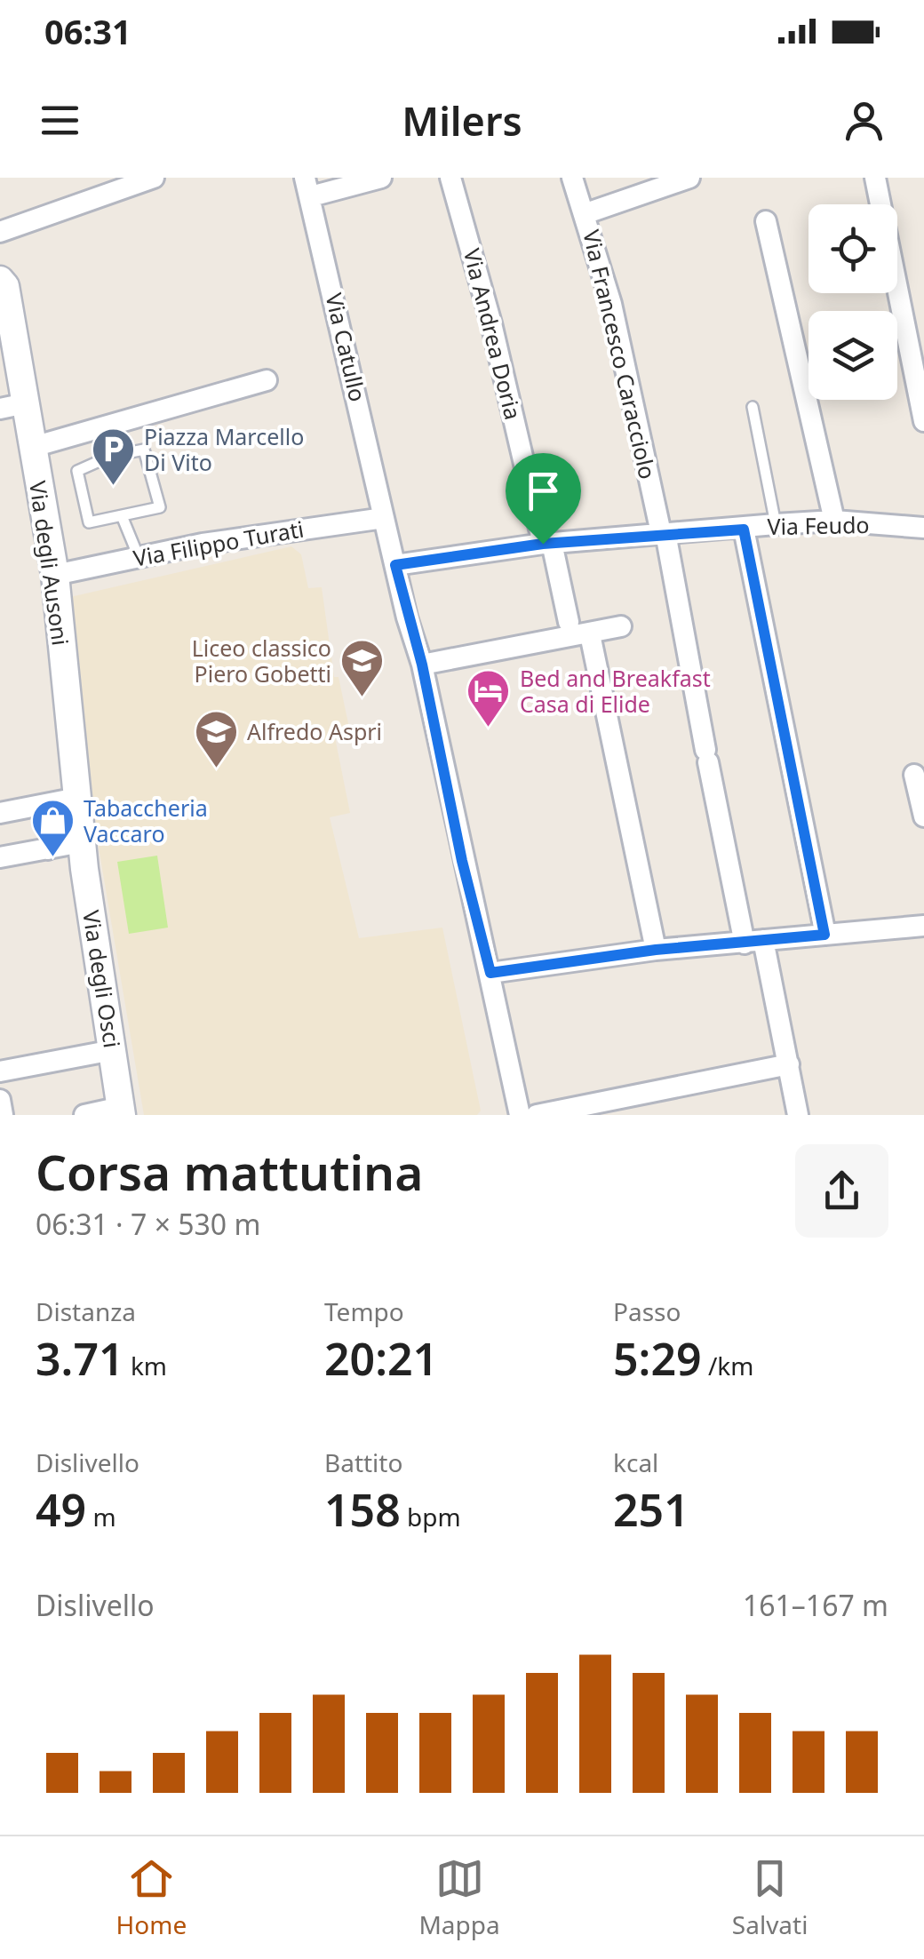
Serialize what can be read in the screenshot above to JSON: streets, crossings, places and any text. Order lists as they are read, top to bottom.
{
  "streets": {
    "street": [
      "Via Andrea Doria",
      "Via Catullo",
      "Via Francesco Caracciolo",
      "Via Feudo",
      "Via Filippo Turati",
      "Via degli Ausoni",
      "Via degli Osci"
    ]
  },
  "crossings": [
    ["Via Andrea Doria", "Via Feudo"],
    ["Via Catullo", "Via Feudo"],
    ["Via Catullo", "Via Filippo Turati"],
    ["Via Francesco Caracciolo", "Via Feudo"],
    ["Via Filippo Turati", "Via degli Ausoni"],
    ["Via degli Ausoni", "Via degli Osci"]
  ],
  "places": {
    "parking": ["Piazza Marcello Di Vito"],
    "school or university": ["Liceo classico Piero Gobetti", "Alfredo Aspri"],
    "hotel": ["Bed and Breakfast Casa di Elide"],
    "shop": ["Tabaccheria Vaccaro"]
  },
  "page": {
    "status": "06:31",
    "header": "Milers",
    "heading": ["Corsa mattutina", "06:31 · 7 × 530 m"],
    "stats": [
      ["Distanza", "3.71 km"],
      ["Tempo", "20:21"],
      ["Passo", "5:29 /km"],
      ["Dislivello", "49 m"],
      ["Battito", "158 bpm"],
      ["kcal", "251"]
    ],
    "chart": ["Dislivello", "161–167 m"],
    "tabs": ["Home", "Mappa", "Salvati"]
  }
}
